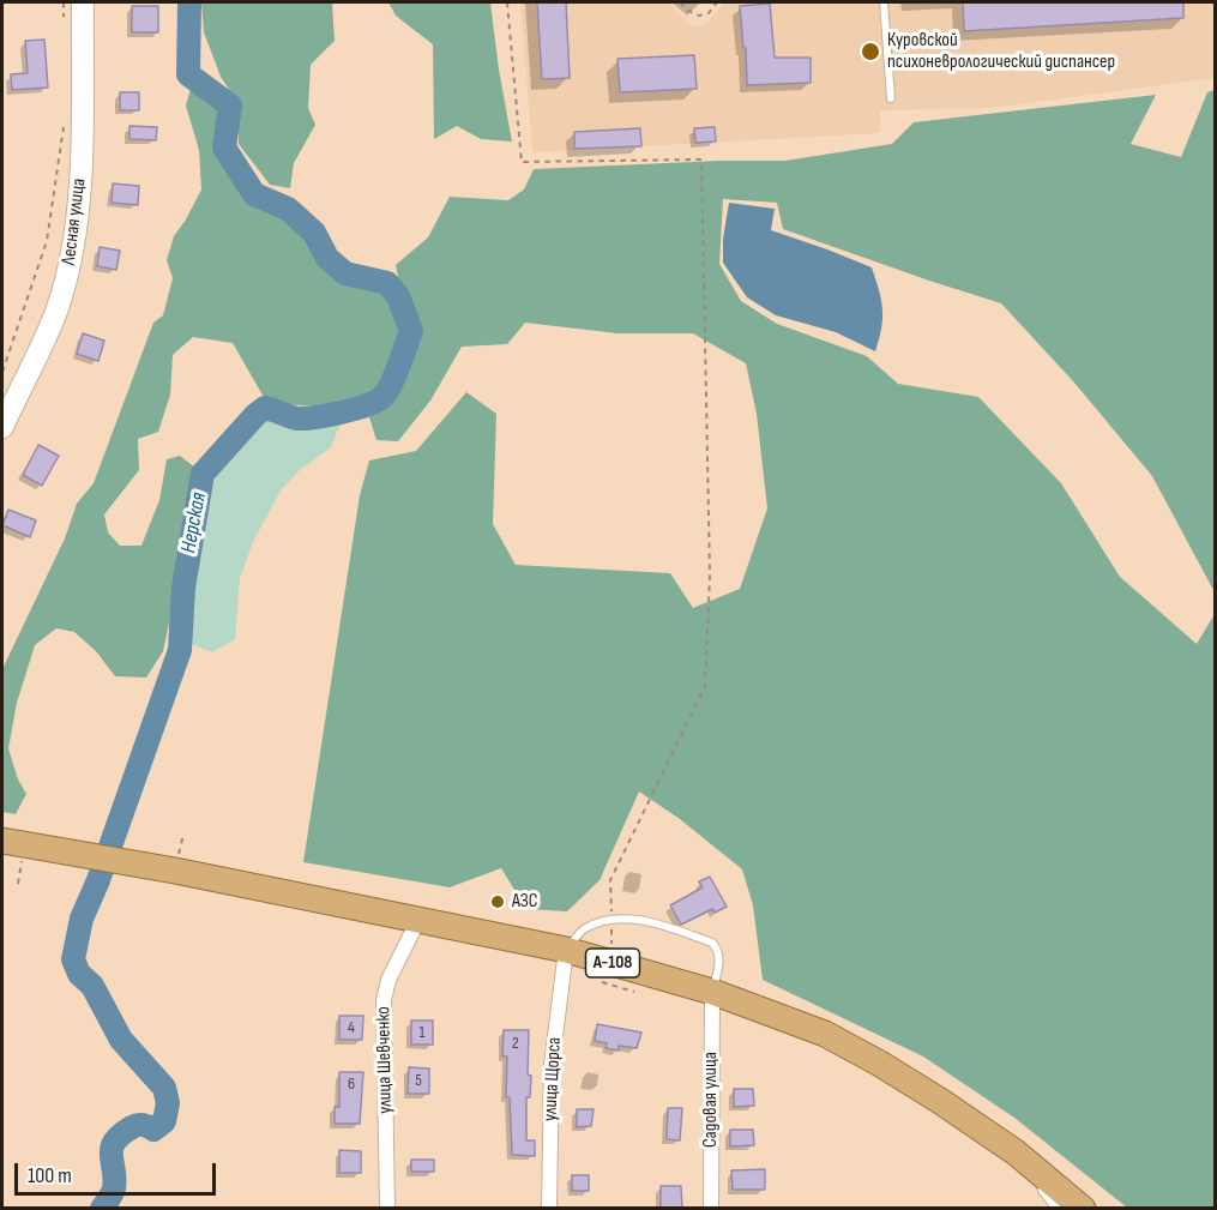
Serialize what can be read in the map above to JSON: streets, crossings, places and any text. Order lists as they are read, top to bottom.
{
  "streets": {
    "highway": ["А-108"],
    "main road": ["Лесная улица"],
    "street": ["улица Шевченко", "улица Щорса", "Садовая улица"]
  },
  "crossings": [
    ["А-108", "улица Шевченко"],
    ["А-108", "улица Щорса"],
    ["А-108", "Садовая улица"]
  ],
  "water": ["Нерская"],
  "places": ["Куровской психоневрологический диспансер", "АЗС"],
  "house_numbers": [
    "4",
    "1",
    "2",
    "5",
    "6"
  ],
  "scale_bar": "100 m"
}
